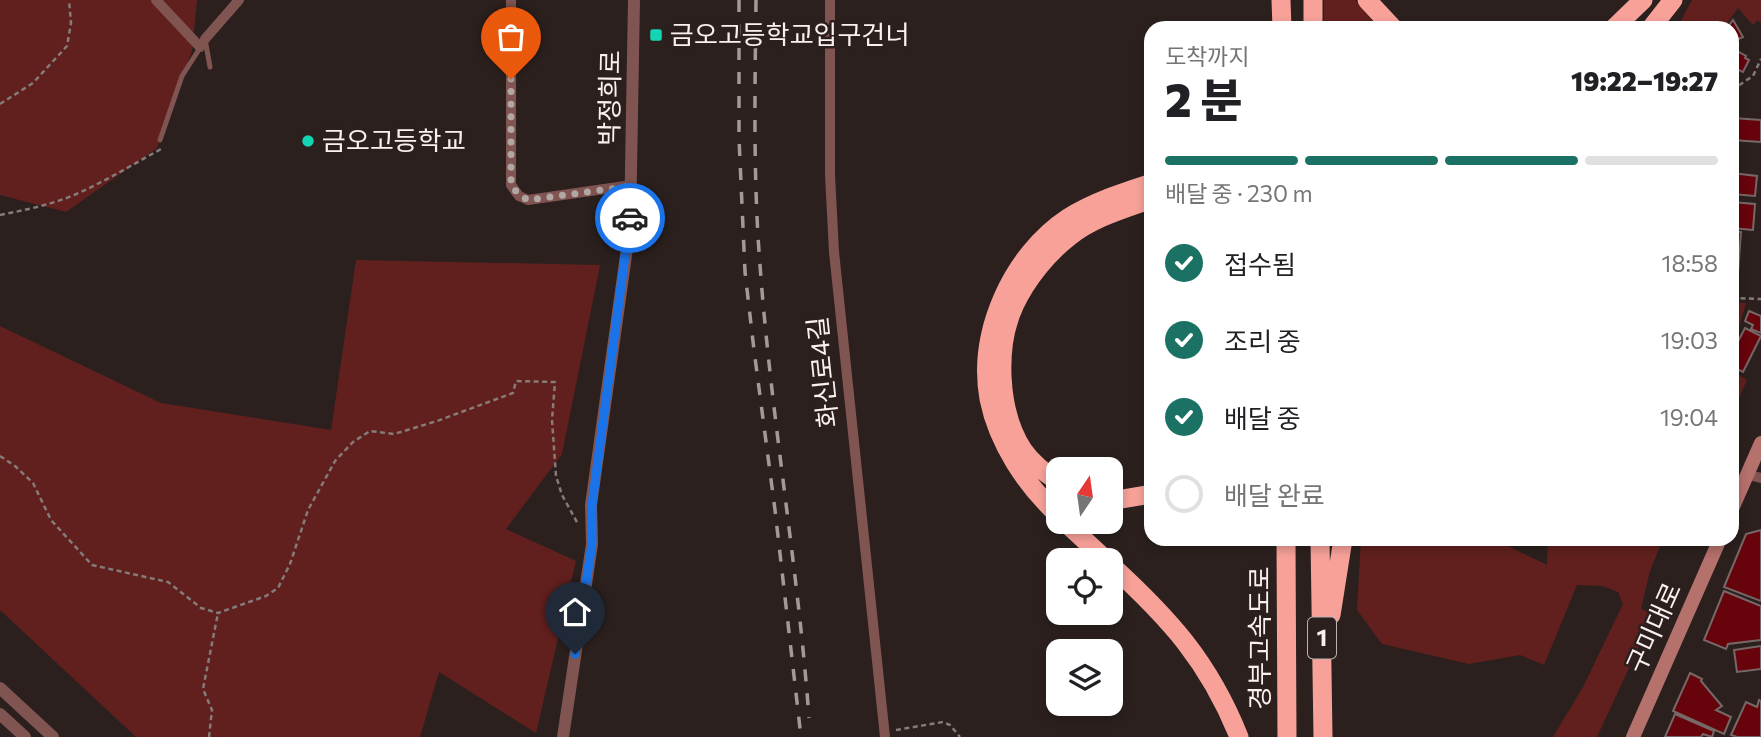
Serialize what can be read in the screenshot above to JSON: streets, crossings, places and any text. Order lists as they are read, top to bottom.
{
  "streets": {
    "highway": ["경부고속도로", "1"],
    "main road": ["구미대로"],
    "street": ["박정희로", "화신로4길"]
  },
  "places": {
    "transit": ["금오고등학교입구건너"],
    "other": ["금오고등학교"]
  },
  "north": "top",
  "page": {
    "heading": ["2 분", "도착까지", "19:22–19:27"],
    "bar": "배달 중 · 230 m",
    "list": [
      ["접수됨", "18:58"],
      ["조리 중", "19:03"],
      ["배달 중", "19:04"],
      "배달 완료"
    ]
  }
}
